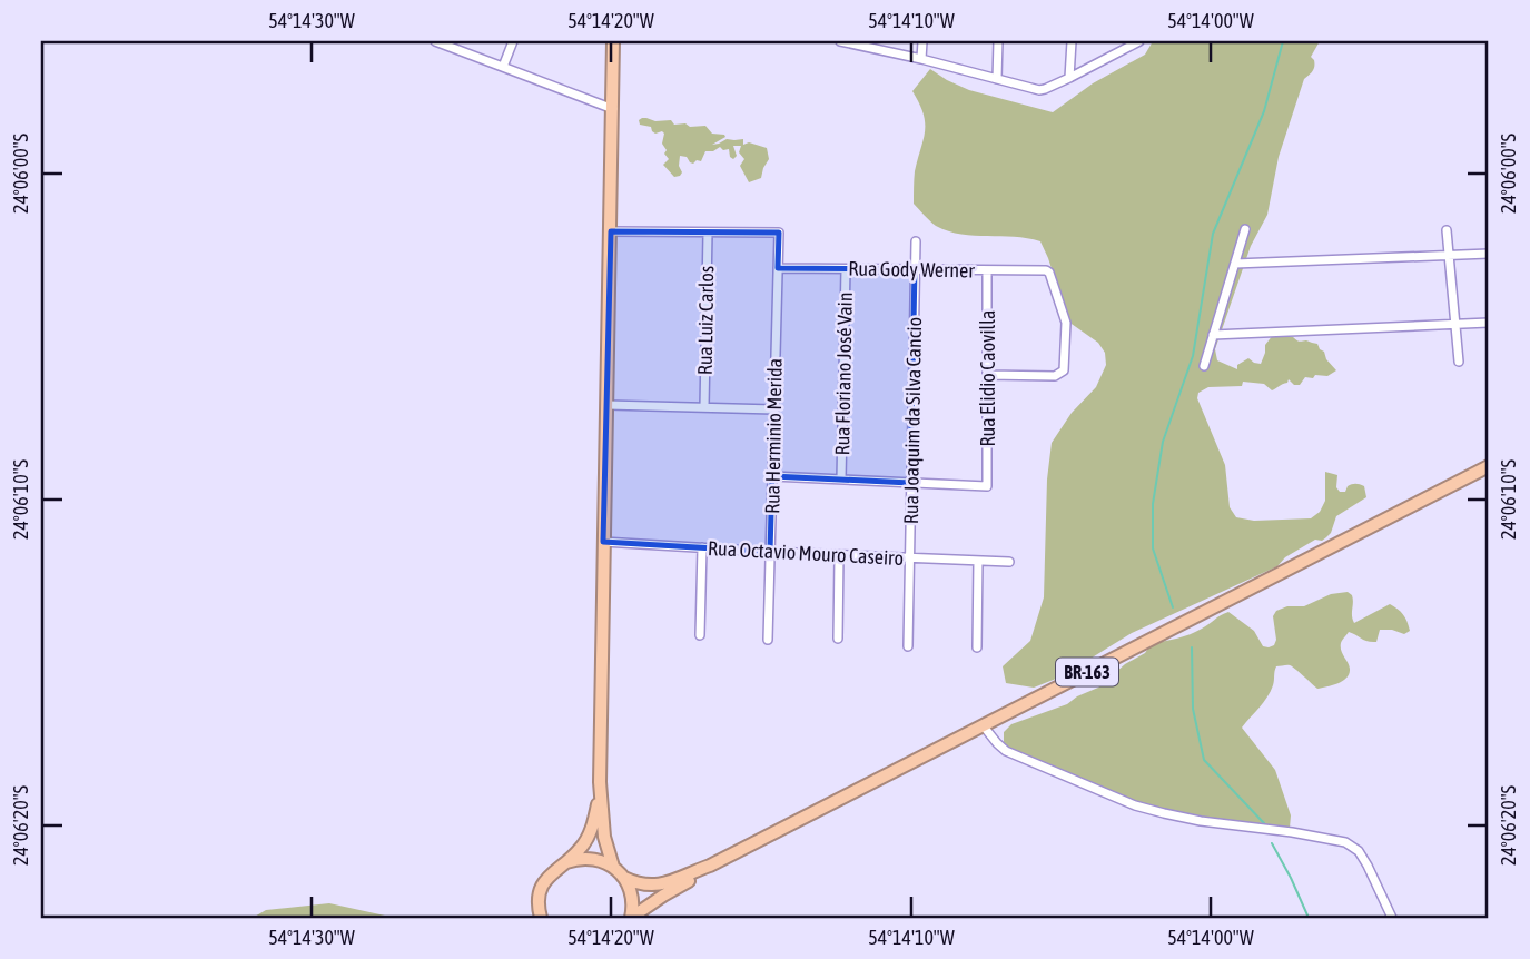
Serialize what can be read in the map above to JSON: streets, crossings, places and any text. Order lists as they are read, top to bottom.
{
  "streets": {
    "highway": ["BR-163"],
    "street": [
      "Rua Gody Werner",
      "Rua Luiz Carlos",
      "Rua Floriano José Vain",
      "Rua Elidio Caovilla",
      "Rua Joaquim da Silva Cancio",
      "Rua Herminio Merida",
      "Rua Octavio Mouro Caseiro"
    ]
  },
  "crossings": [
    ["Rua Gody Werner", "Rua Floriano José Vain"],
    ["Rua Gody Werner", "Rua Elidio Caovilla"],
    ["Rua Gody Werner", "Rua Joaquim da Silva Cancio"],
    ["Rua Gody Werner", "Rua Herminio Merida"],
    ["Rua Luiz Carlos", "Rua Herminio Merida"],
    ["Rua Elidio Caovilla", "Rua Joaquim da Silva Cancio"],
    ["Rua Joaquim da Silva Cancio", "Rua Octavio Mouro Caseiro"],
    ["Rua Herminio Merida", "Rua Octavio Mouro Caseiro"]
  ],
  "coordinates": [
    "54°14'30\"W",
    "54°14'20\"W",
    "54°14'10\"W",
    "54°14'00\"W",
    "24°06'00\"S",
    "24°06'10\"S",
    "24°06'20\"S"
  ]
}
